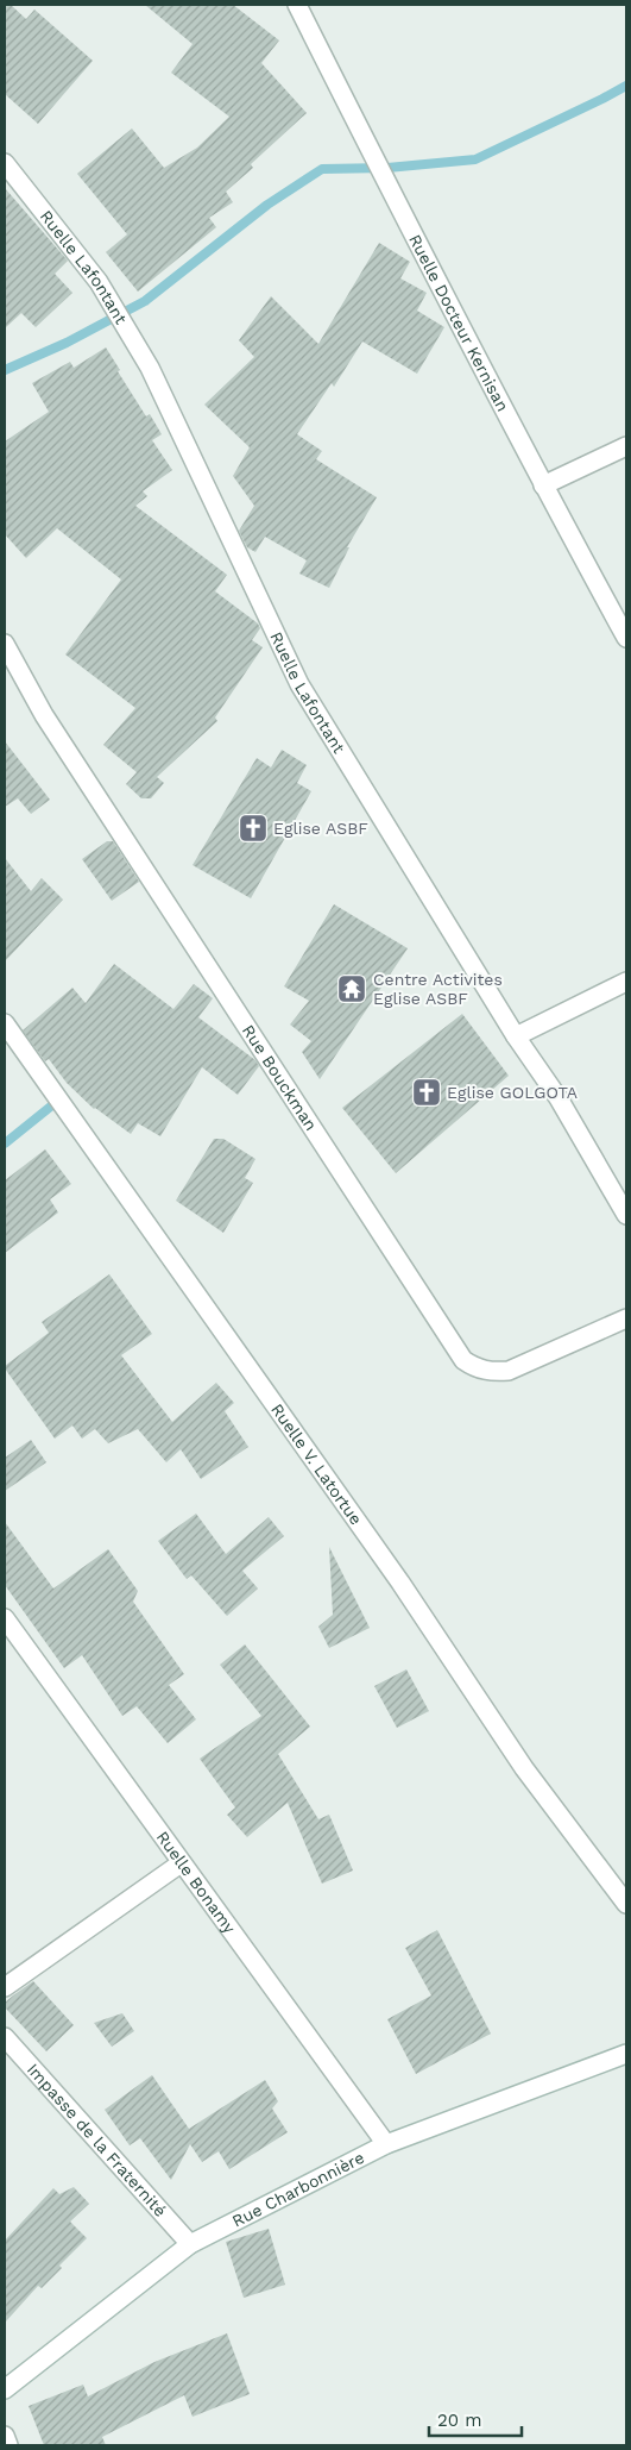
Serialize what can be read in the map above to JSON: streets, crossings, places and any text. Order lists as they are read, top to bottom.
{
  "streets": {
    "street": [
      "Ruelle Lafontant",
      "Ruelle Docteur Kernisan",
      "Rue Bouckman",
      "Ruelle V. Latortue",
      "Ruelle Bonamy",
      "Impasse de la Fraternité",
      "Rue Charbonnière"
    ]
  },
  "crossings": [
    ["Ruelle Bonamy", "Rue Charbonnière"],
    ["Impasse de la Fraternité", "Rue Charbonnière"]
  ],
  "places": {
    "church": ["Eglise ASBF", "Eglise GOLGOTA"],
    "temple": ["Centre Activites Eglise ASBF"]
  },
  "scale_bar": "20 m"
}
